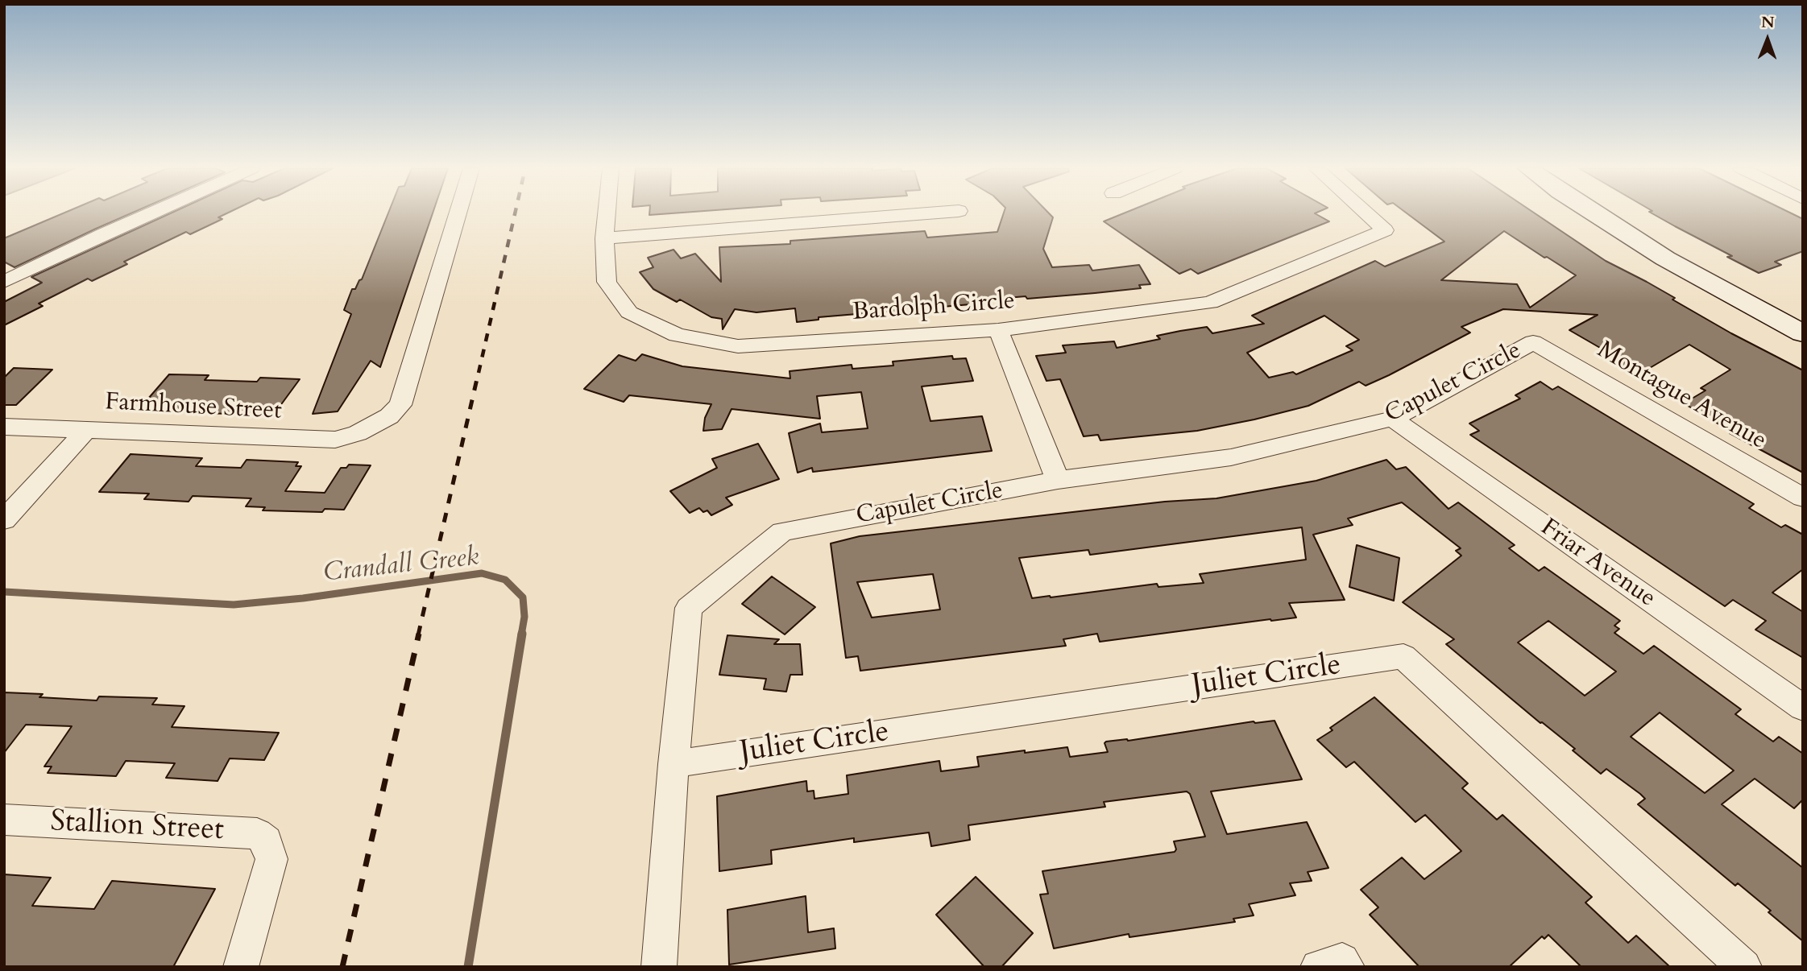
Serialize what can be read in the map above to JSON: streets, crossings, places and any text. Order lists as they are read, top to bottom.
{
  "streets": {
    "street": [
      "Bardolph Circle",
      "Capulet Circle",
      "Montague Avenue",
      "Farmhouse Street",
      "Friar Avenue",
      "Juliet Circle",
      "Stallion Street"
    ]
  },
  "crossings": [
    ["Capulet Circle", "Montague Avenue"],
    ["Capulet Circle", "Friar Avenue"],
    ["Capulet Circle", "Juliet Circle"]
  ],
  "water": ["Crandall Creek"],
  "north": "top"
}
